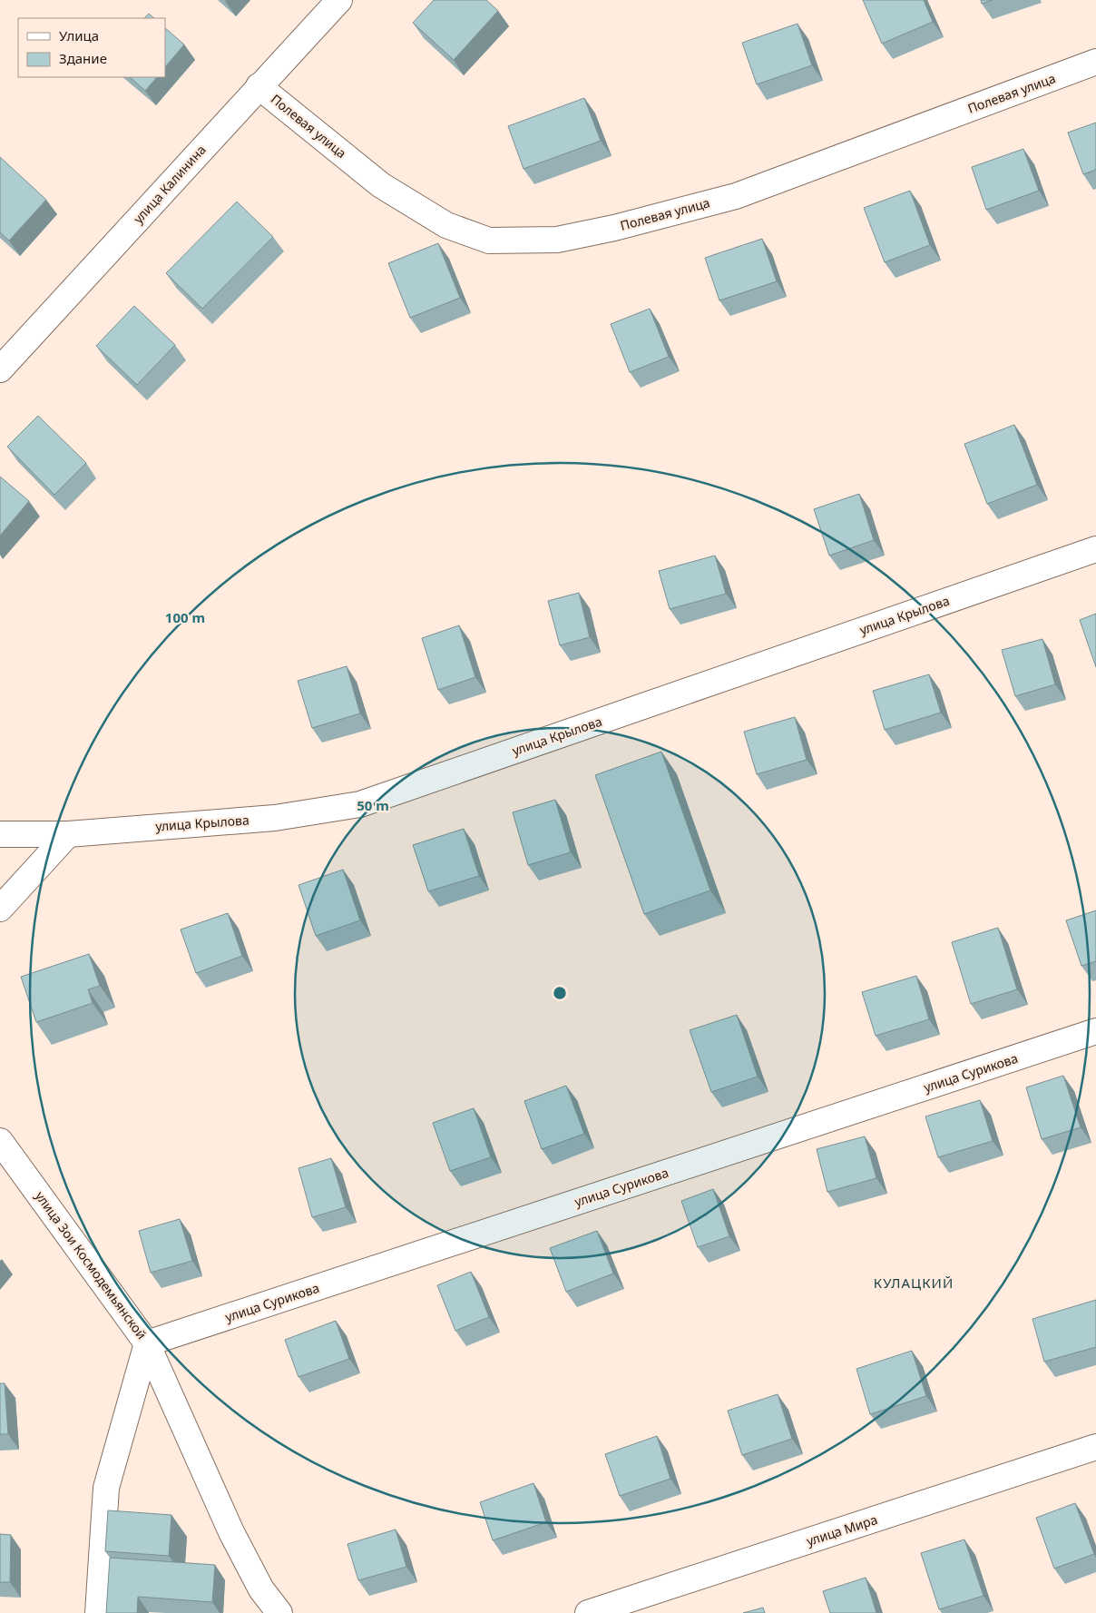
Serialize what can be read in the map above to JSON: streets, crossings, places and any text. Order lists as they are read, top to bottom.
{
  "streets": {
    "street": [
      "Полевая улица",
      "улица Калинина",
      "улица Крылова",
      "улица Сурикова",
      "улица Зои Космодемьянской",
      "улица Мира"
    ]
  },
  "crossings": [
    ["Полевая улица", "улица Калинина"],
    ["улица Сурикова", "улица Зои Космодемьянской"]
  ],
  "districts": ["КУЛАЦКИЙ"],
  "legend": ["Улица", "Здание"],
  "rings": ["100 m", "50 m"]
}
